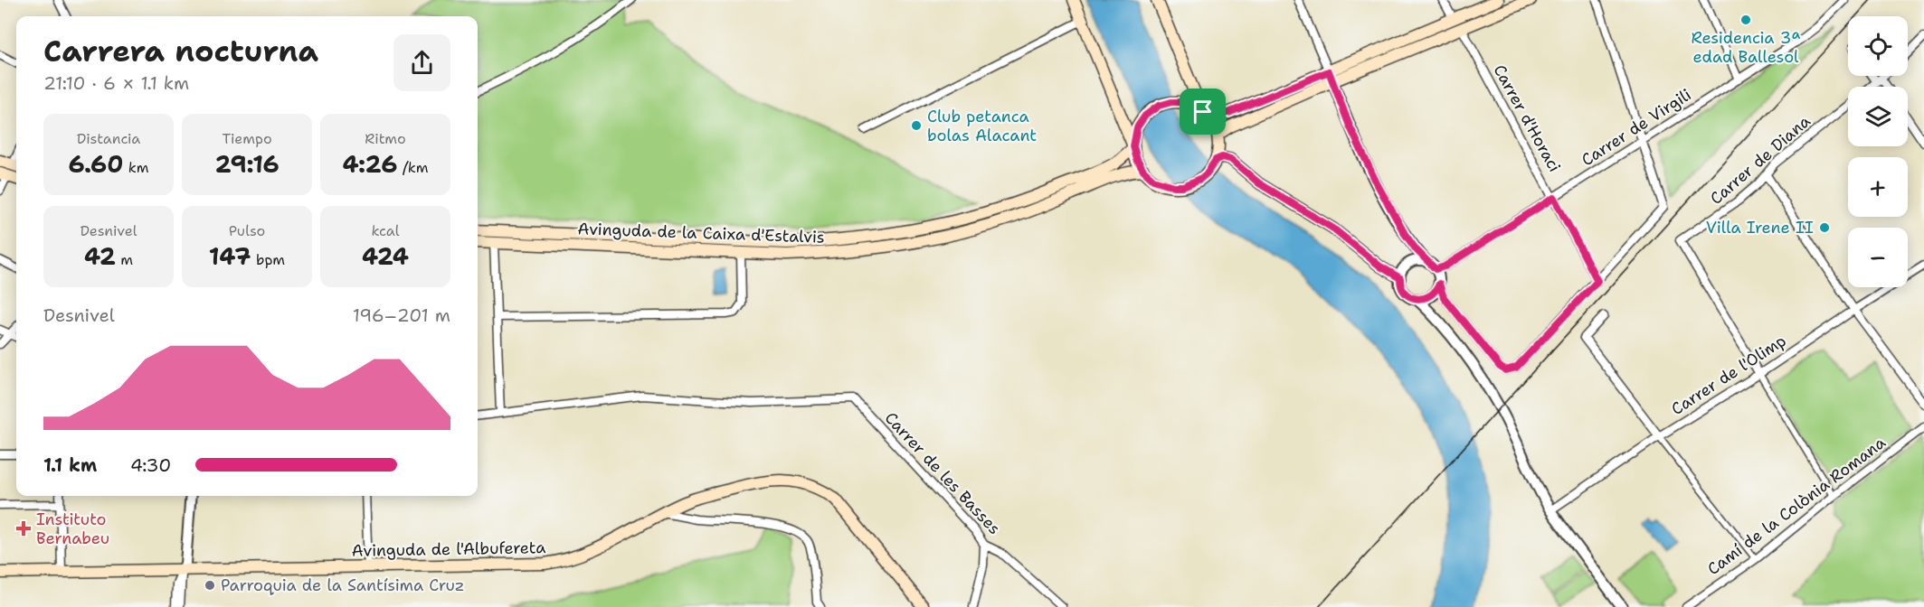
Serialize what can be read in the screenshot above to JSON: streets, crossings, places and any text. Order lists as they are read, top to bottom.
{
  "streets": {
    "main road": ["Avinguda de la Caixa d'Estalvis", "Avinguda de l'Albufereta"],
    "street": [
      "Carrer d'Horaci",
      "Carrer de Virgili",
      "Carrer de Diana",
      "Carrer de l'Olimp",
      "Carrer de les Basses",
      "Camí de la Colònia Romana"
    ]
  },
  "crossings": [
    ["Carrer d'Horaci", "Carrer de Virgili"],
    ["Carrer de Diana", "Carrer de l'Olimp"]
  ],
  "places": {
    "other": [
      "Residencia 3ª edad Ballesol",
      "Club petanca bolas Alacant",
      "Villa Irene II",
      "Parroquia de la Santísima Cruz"
    ],
    "health": ["Instituto Bernabeu"]
  },
  "page": {
    "map_buttons": ["+", "−"],
    "heading": ["Carrera nocturna", "21:10 · 6 × 1.1 km"],
    "stats": [
      ["Distancia", "6.60 km"],
      ["Tiempo", "29:16"],
      ["Ritmo", "4:26 /km"],
      ["Desnivel", "42 m"],
      ["Pulso", "147 bpm"],
      ["kcal", "424"]
    ],
    "chart": ["Desnivel", "196–201 m"],
    "list": [
      {
        "name": "1.1 km",
        "note": "4:30"
      }
    ]
  }
}
